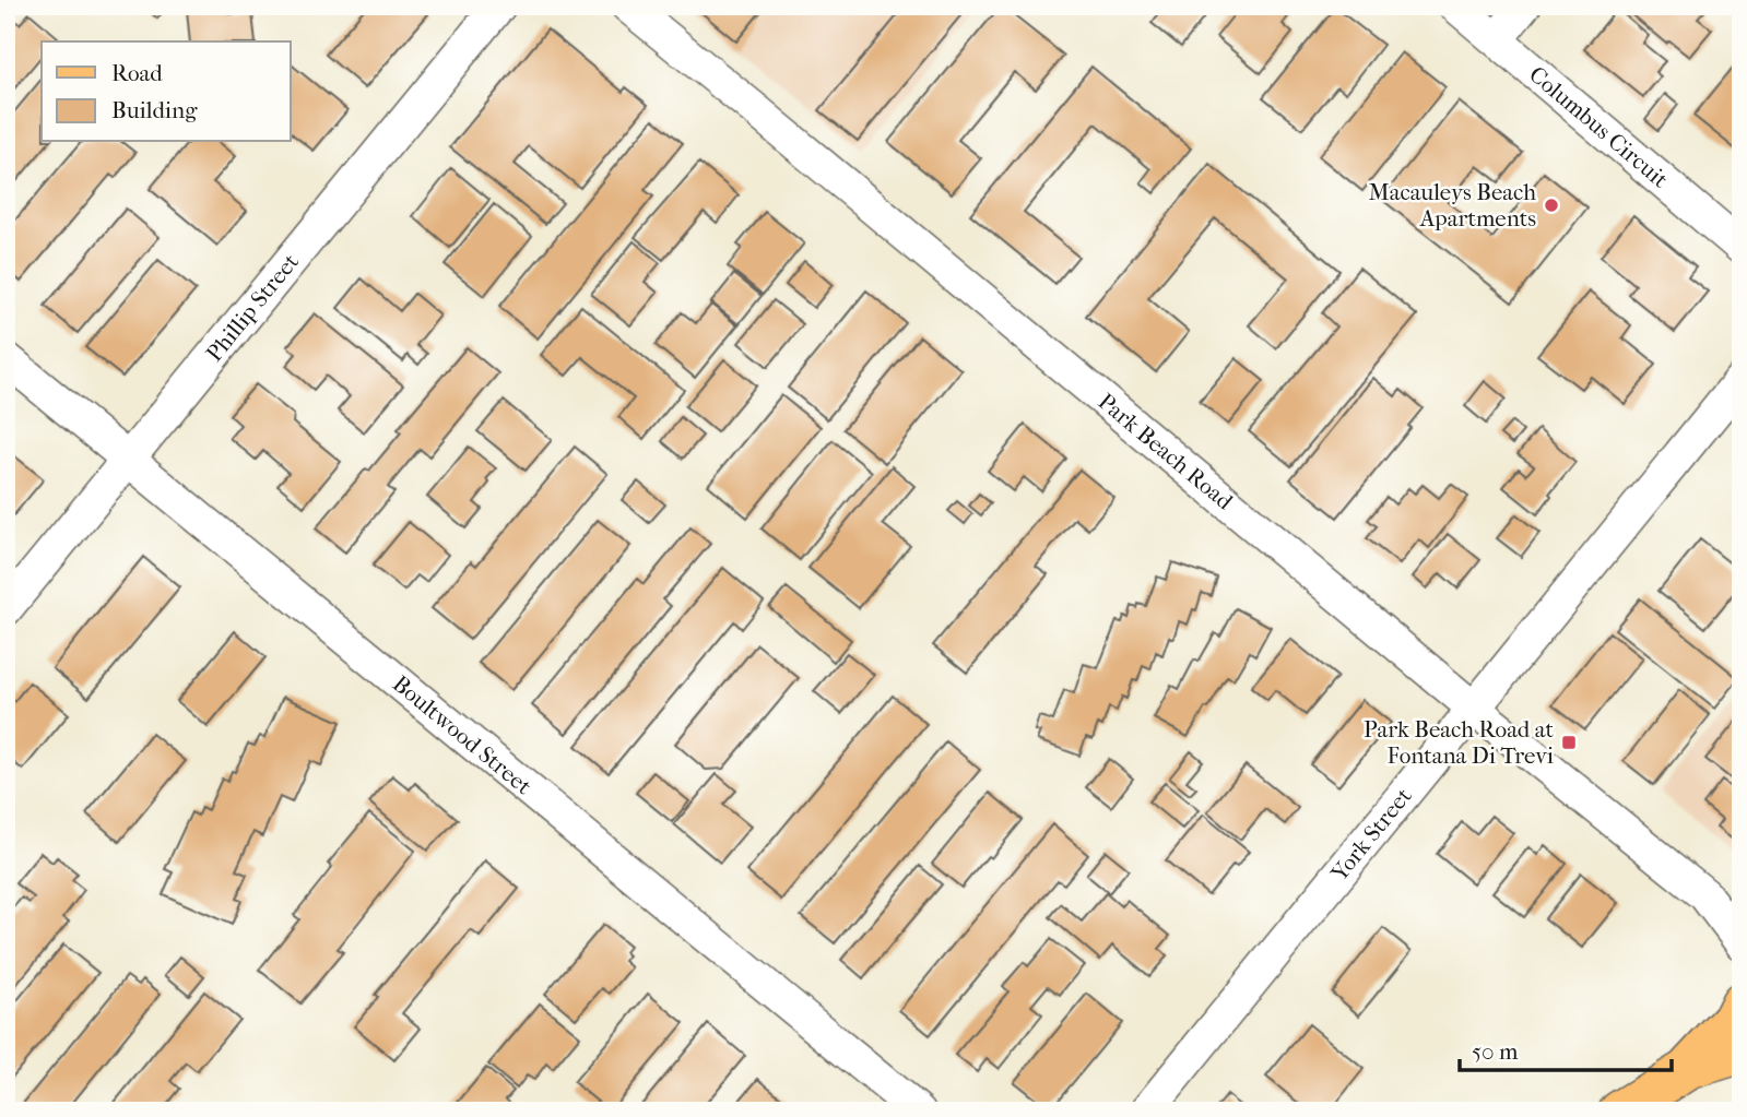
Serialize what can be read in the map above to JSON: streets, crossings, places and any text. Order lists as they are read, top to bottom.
{
  "streets": {
    "street": [
      "Columbus Circuit",
      "Phillip Street",
      "Park Beach Road",
      "Boultwood Street",
      "York Street"
    ]
  },
  "crossings": [
    ["Phillip Street", "Boultwood Street"],
    ["Park Beach Road", "York Street"]
  ],
  "places": {
    "other": ["Macauleys Beach Apartments"],
    "transit": ["Park Beach Road at Fontana Di Trevi"]
  },
  "legend": ["Road", "Building"],
  "scale_bar": "50 m"
}
